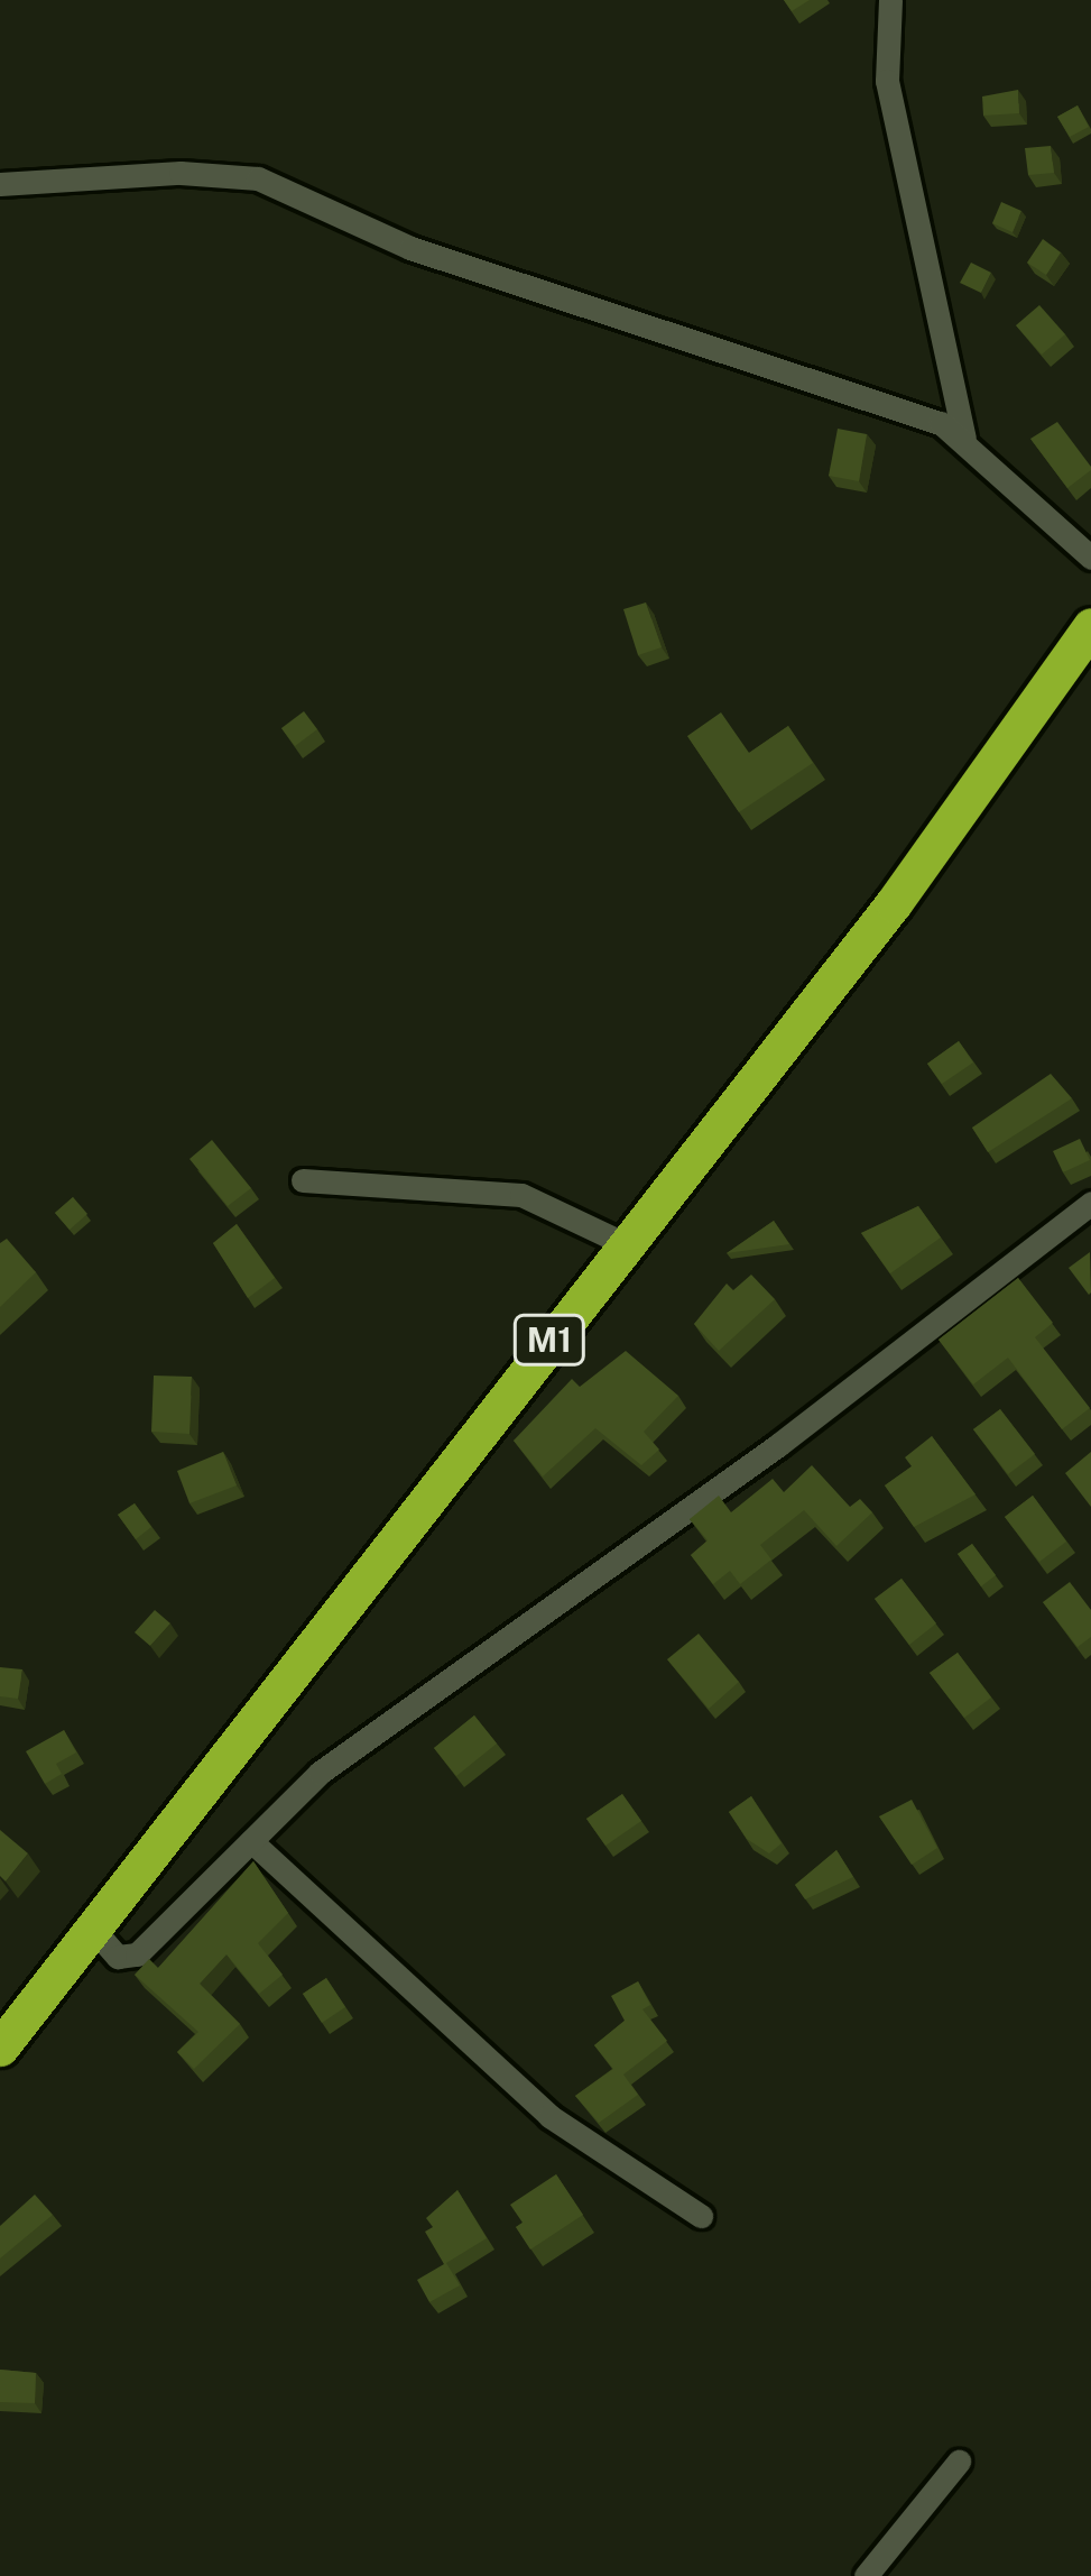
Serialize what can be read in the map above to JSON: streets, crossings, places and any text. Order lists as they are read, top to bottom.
{
  "streets": {
    "highway": ["M1"]
  }
}
